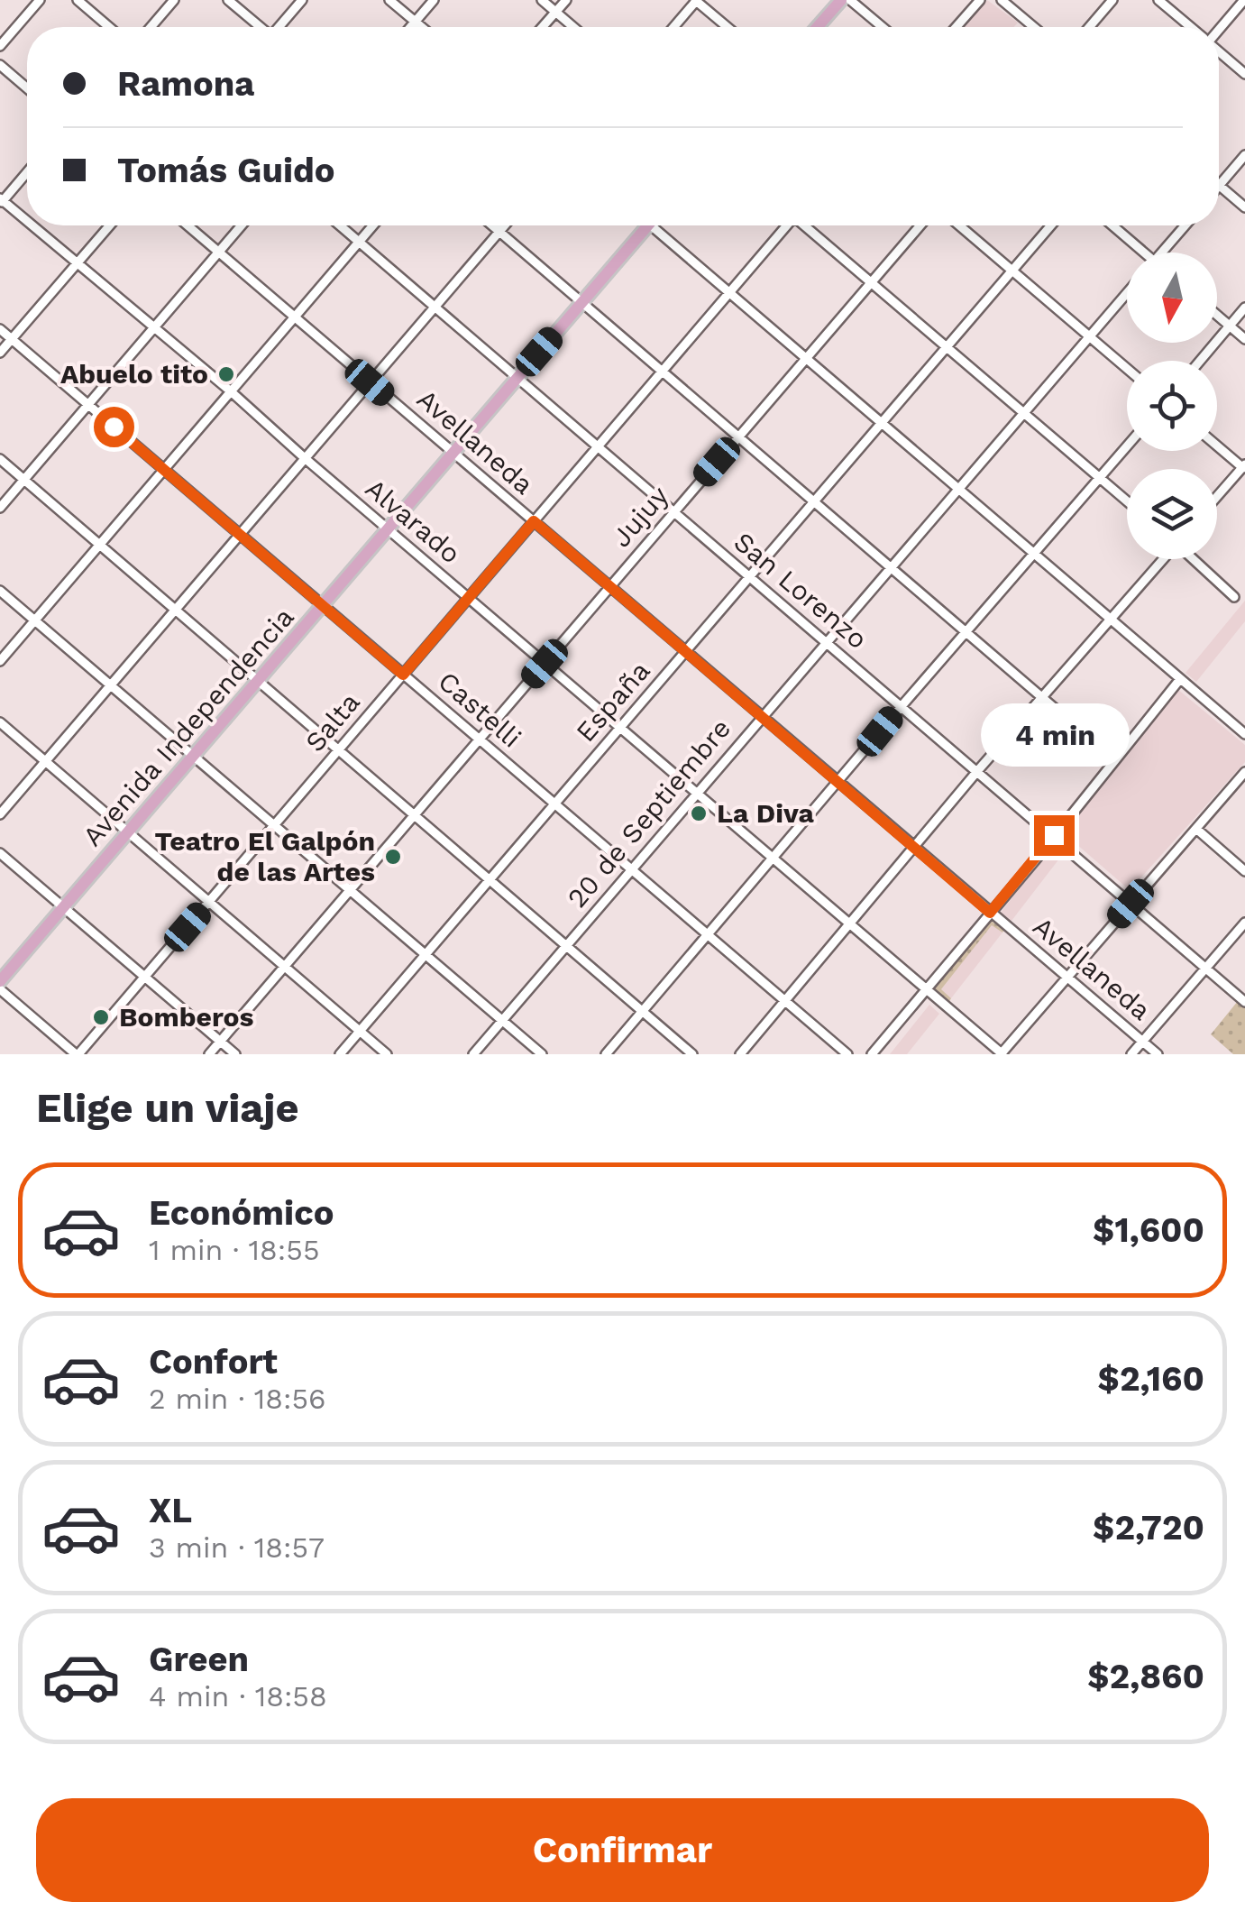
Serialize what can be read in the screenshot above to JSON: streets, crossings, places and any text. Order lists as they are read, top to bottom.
{
  "streets": {
    "main road": ["Avenida Independencia"],
    "street": [
      "Avellaneda",
      "Jujuy",
      "Alvarado",
      "San Lorenzo",
      "España",
      "Castelli",
      "Salta",
      "20 de Septiembre"
    ]
  },
  "crossings": [
    ["Avellaneda", "Jujuy"],
    ["Avellaneda", "España"],
    ["Avellaneda", "Salta"],
    ["Avellaneda", "Avenida Independencia"],
    ["Avellaneda", "20 de Septiembre"],
    ["Jujuy", "Alvarado"],
    ["Jujuy", "San Lorenzo"],
    ["Jujuy", "Castelli"],
    ["Alvarado", "España"],
    ["Alvarado", "Salta"],
    ["Alvarado", "Avenida Independencia"],
    ["Alvarado", "20 de Septiembre"],
    ["San Lorenzo", "España"],
    ["San Lorenzo", "Salta"],
    ["San Lorenzo", "Avenida Independencia"],
    ["San Lorenzo", "20 de Septiembre"],
    ["España", "Castelli"],
    ["Castelli", "Salta"],
    ["Castelli", "Avenida Independencia"],
    ["Castelli", "20 de Septiembre"]
  ],
  "places": [
    "Abuelo tito",
    "La Diva",
    "Teatro El Galpón de las Artes",
    "Bomberos"
  ],
  "north": "bottom",
  "page": {
    "banner": ["Ramona", "Tomás Guido"],
    "bubble": "4 min",
    "heading": "Elige un viaje",
    "list": [
      {
        "name": "Económico",
        "note": "1 min · 18:55",
        "value": "$1,600"
      },
      {
        "name": "Confort",
        "note": "2 min · 18:56",
        "value": "$2,160"
      },
      {
        "name": "XL",
        "note": "3 min · 18:57",
        "value": "$2,720"
      },
      {
        "name": "Green",
        "note": "4 min · 18:58",
        "value": "$2,860"
      }
    ],
    "buttons": "Confirmar"
  }
}
